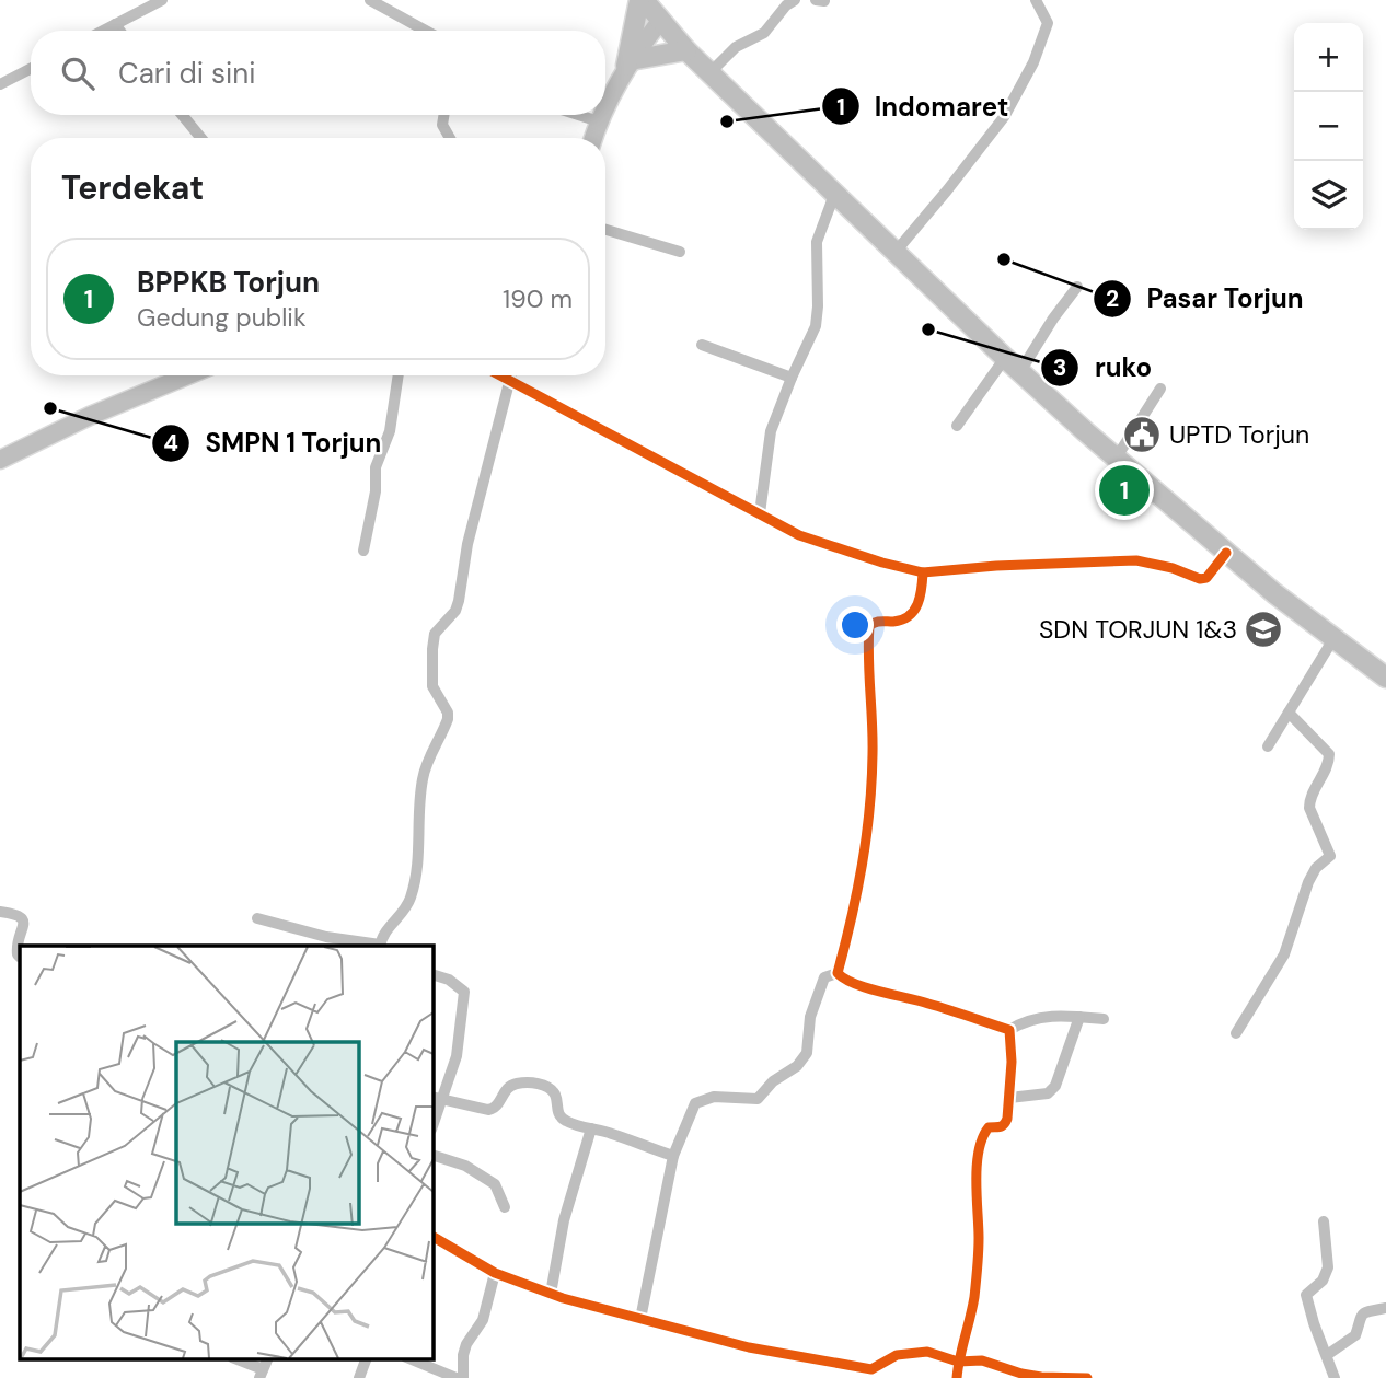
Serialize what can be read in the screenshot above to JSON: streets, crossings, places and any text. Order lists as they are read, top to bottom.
{
  "places": {
    "other": [
      "Indomaret",
      "Pasar Torjun",
      "ruko",
      "SMPN 1 Torjun"
    ],
    "public building": ["UPTD Torjun"],
    "school or university": ["SDN TORJUN 1&3"]
  },
  "page": {
    "map_buttons": ["+", "−"],
    "search": "Cari di sini",
    "heading": "Terdekat",
    "list": [
      {
        "mark": "1",
        "name": "BPPKB Torjun",
        "note": "Gedung publik",
        "value": "190 m"
      }
    ],
    "pins": "1"
  }
}
